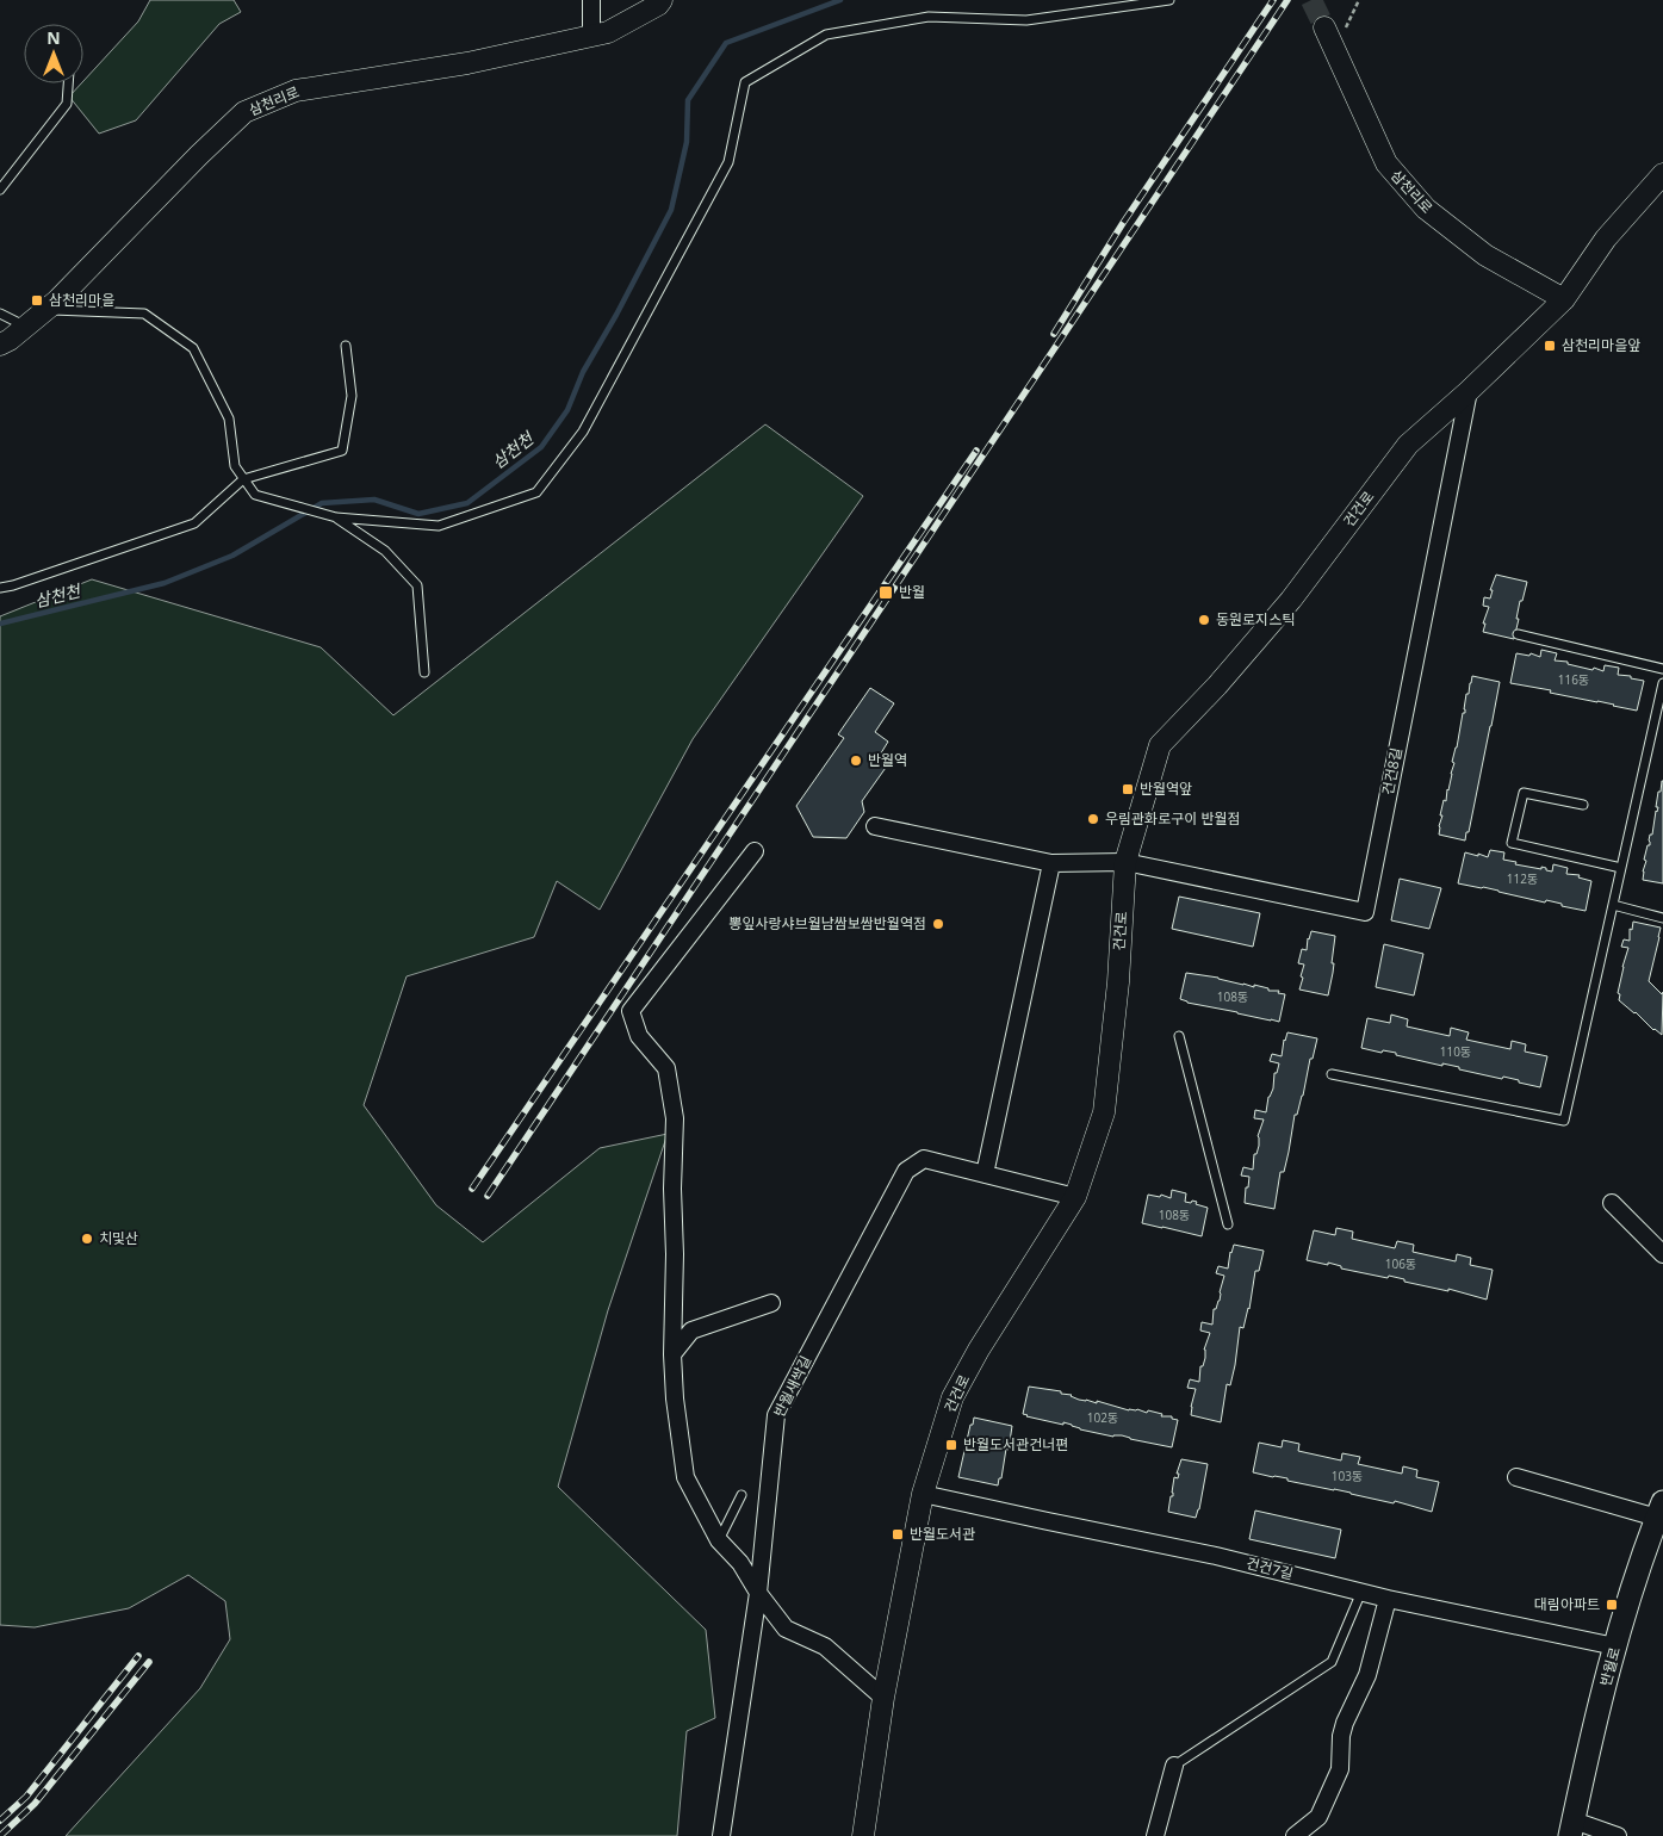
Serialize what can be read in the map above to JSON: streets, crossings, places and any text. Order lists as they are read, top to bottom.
{
  "streets": {
    "main road": ["반월로"],
    "street": [
      "삼천리로",
      "건건로",
      "건건8길",
      "반월새싹길",
      "건건7길"
    ]
  },
  "crossings": [
    ["삼천리로", "건건로"],
    ["건건로", "건건8길"],
    ["건건로", "반월새싹길"],
    ["건건로", "건건7길"],
    ["건건7길", "반월로"]
  ],
  "water": ["삼천천"],
  "places": {
    "transit": [
      "삼천리마을",
      "삼천리마을앞",
      "반월",
      "반월역앞",
      "반월도서관건너편",
      "반월도서관",
      "대림아파트"
    ],
    "other": [
      "동원로지스틱",
      "반월역",
      "우림관화로구이 반월점",
      "뽕잎사랑샤브월남쌈보쌈반월역점",
      "치및산"
    ]
  },
  "house_numbers": [
    "116동",
    "112동",
    "108동",
    "110동",
    "108동",
    "106동",
    "102동",
    "103동"
  ],
  "north": "top"
}
